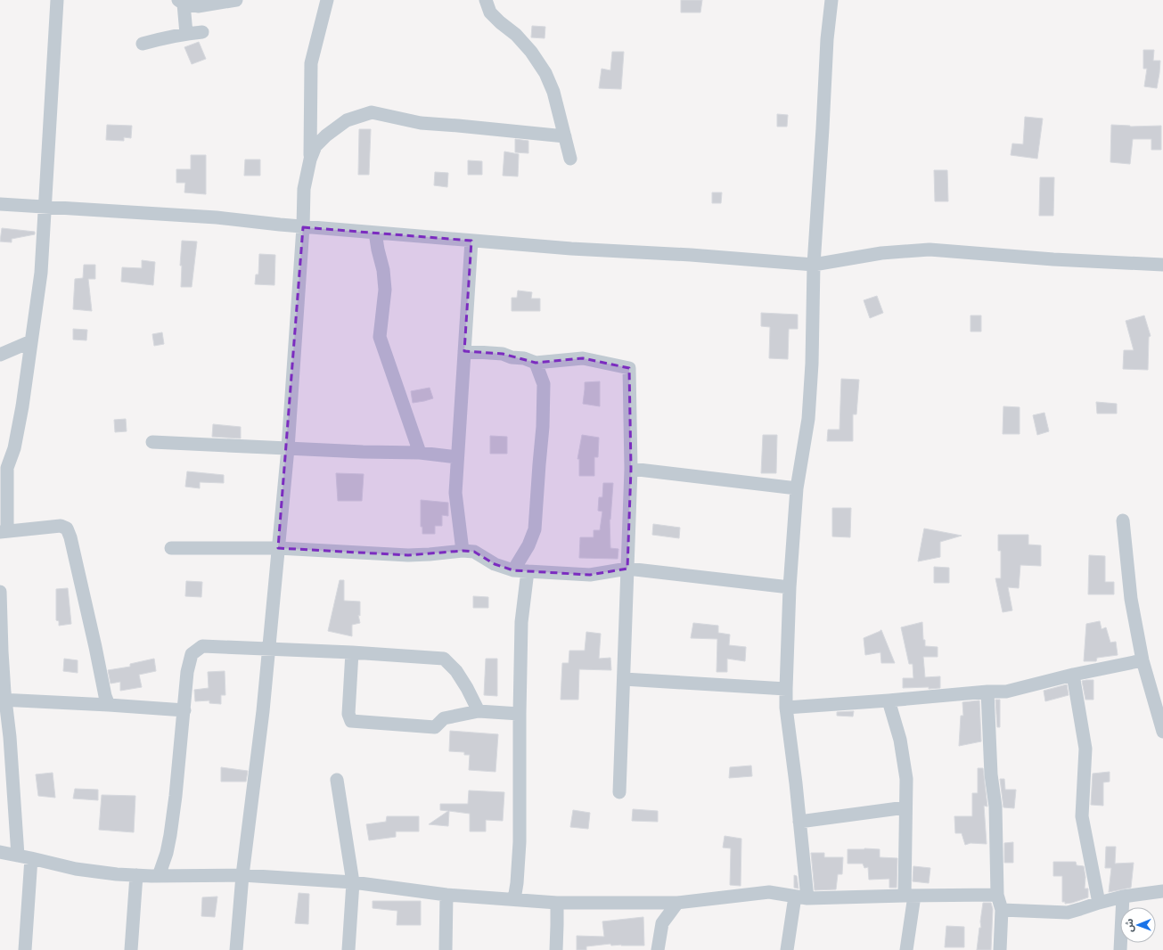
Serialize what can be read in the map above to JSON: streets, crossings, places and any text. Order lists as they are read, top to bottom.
{
  "north": "left"
}
